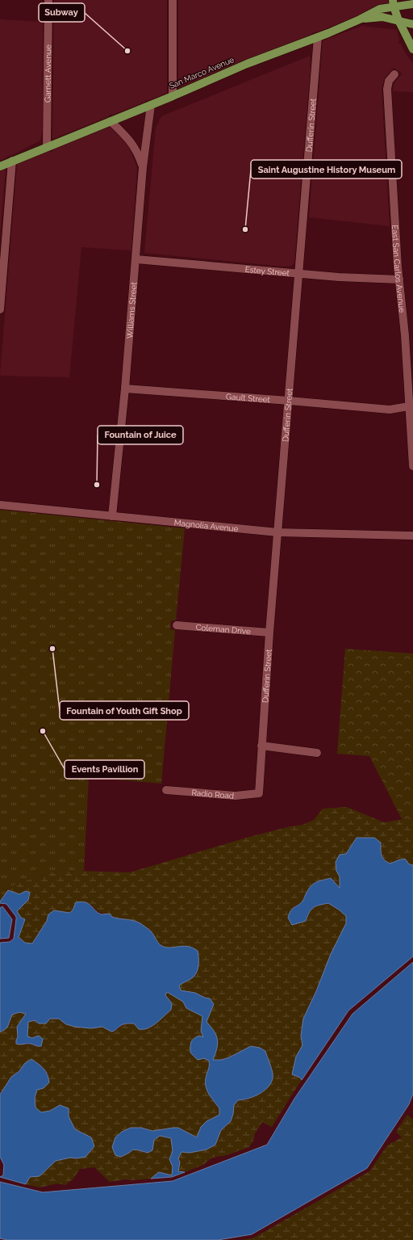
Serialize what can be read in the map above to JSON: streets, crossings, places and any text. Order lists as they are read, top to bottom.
{
  "streets": {
    "main road": ["San Marco Avenue"],
    "street": [
      "Garnett Avenue",
      "Dufferin Street",
      "East San Carlos Avenue",
      "Estey Street",
      "Williams Street",
      "Gault Street",
      "Magnolia Avenue",
      "Coleman Drive",
      "Radio Road"
    ]
  },
  "crossings": [
    ["San Marco Avenue", "Garnett Avenue"],
    ["San Marco Avenue", "Dufferin Street"],
    ["San Marco Avenue", "Williams Street"],
    ["Dufferin Street", "Estey Street"],
    ["Dufferin Street", "Gault Street"],
    ["Dufferin Street", "Magnolia Avenue"],
    ["Dufferin Street", "Coleman Drive"],
    ["Dufferin Street", "Radio Road"],
    ["East San Carlos Avenue", "Estey Street"],
    ["East San Carlos Avenue", "Gault Street"],
    ["Estey Street", "Williams Street"],
    ["Williams Street", "Gault Street"],
    ["Williams Street", "Magnolia Avenue"]
  ],
  "places": [
    "Subway",
    "Saint Augustine History Museum",
    "Fountain of Juice",
    "Fountain of Youth Gift Shop",
    "Events Pavillion"
  ]
}
